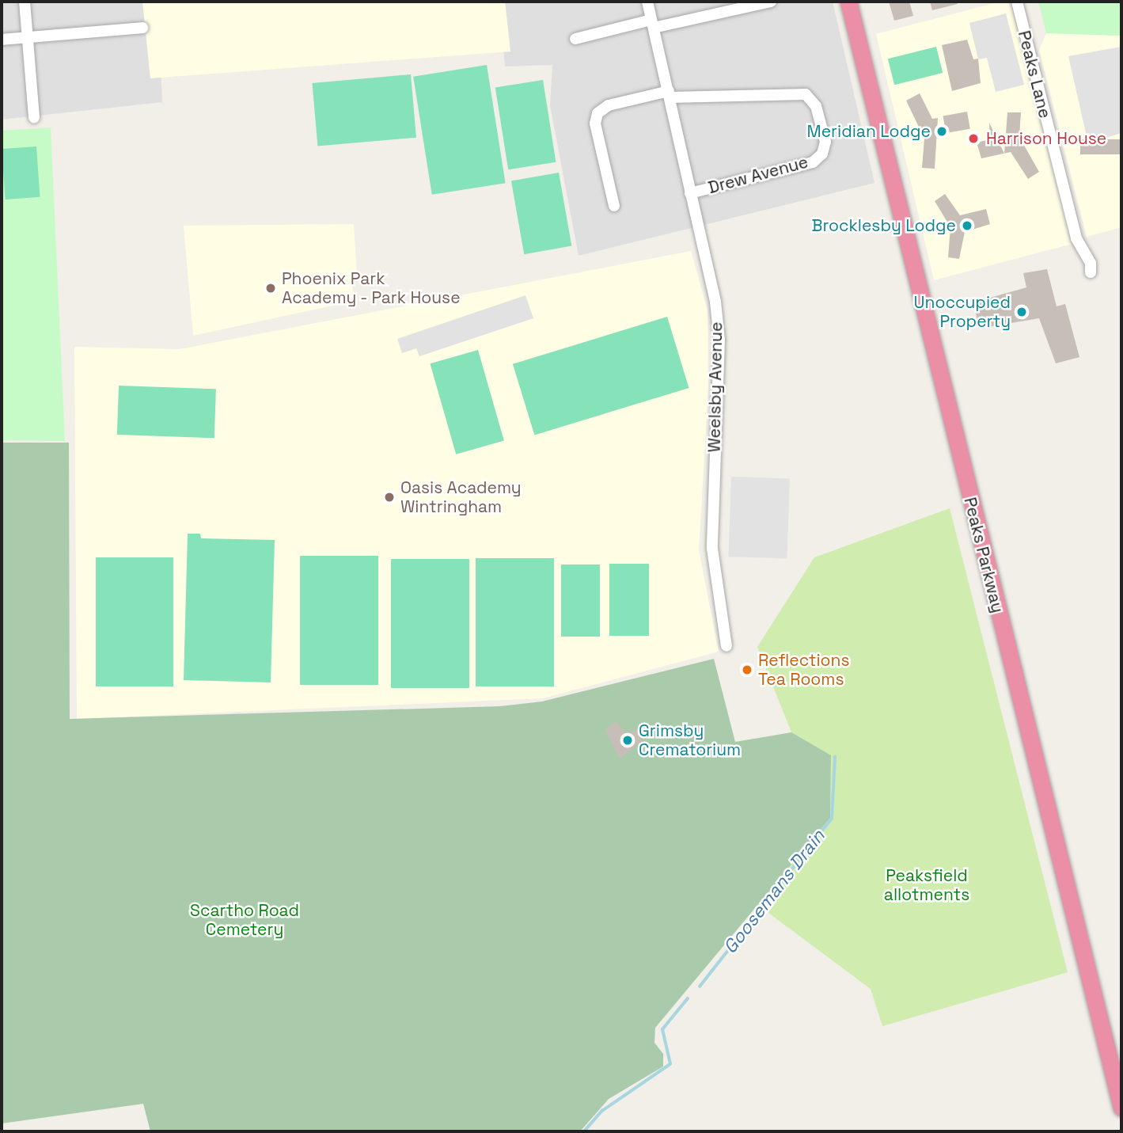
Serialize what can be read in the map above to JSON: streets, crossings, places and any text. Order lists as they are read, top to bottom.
{
  "streets": {
    "highway": ["Peaks Parkway"],
    "street": ["Peaks Lane", "Drew Avenue", "Weelsby Avenue"]
  },
  "crossings": [
    ["Drew Avenue", "Weelsby Avenue"]
  ],
  "water": ["Goosemans Drain"],
  "parks": ["Peaksfield allotments", "Scartho Road Cemetery"],
  "places": [
    "Meridian Lodge",
    "Harrison House",
    "Brocklesby Lodge",
    "Phoenix Park Academy - Park House",
    "Unoccupied Property",
    "Oasis Academy Wintringham",
    "Reflections Tea Rooms",
    "Grimsby Crematorium"
  ]
}
